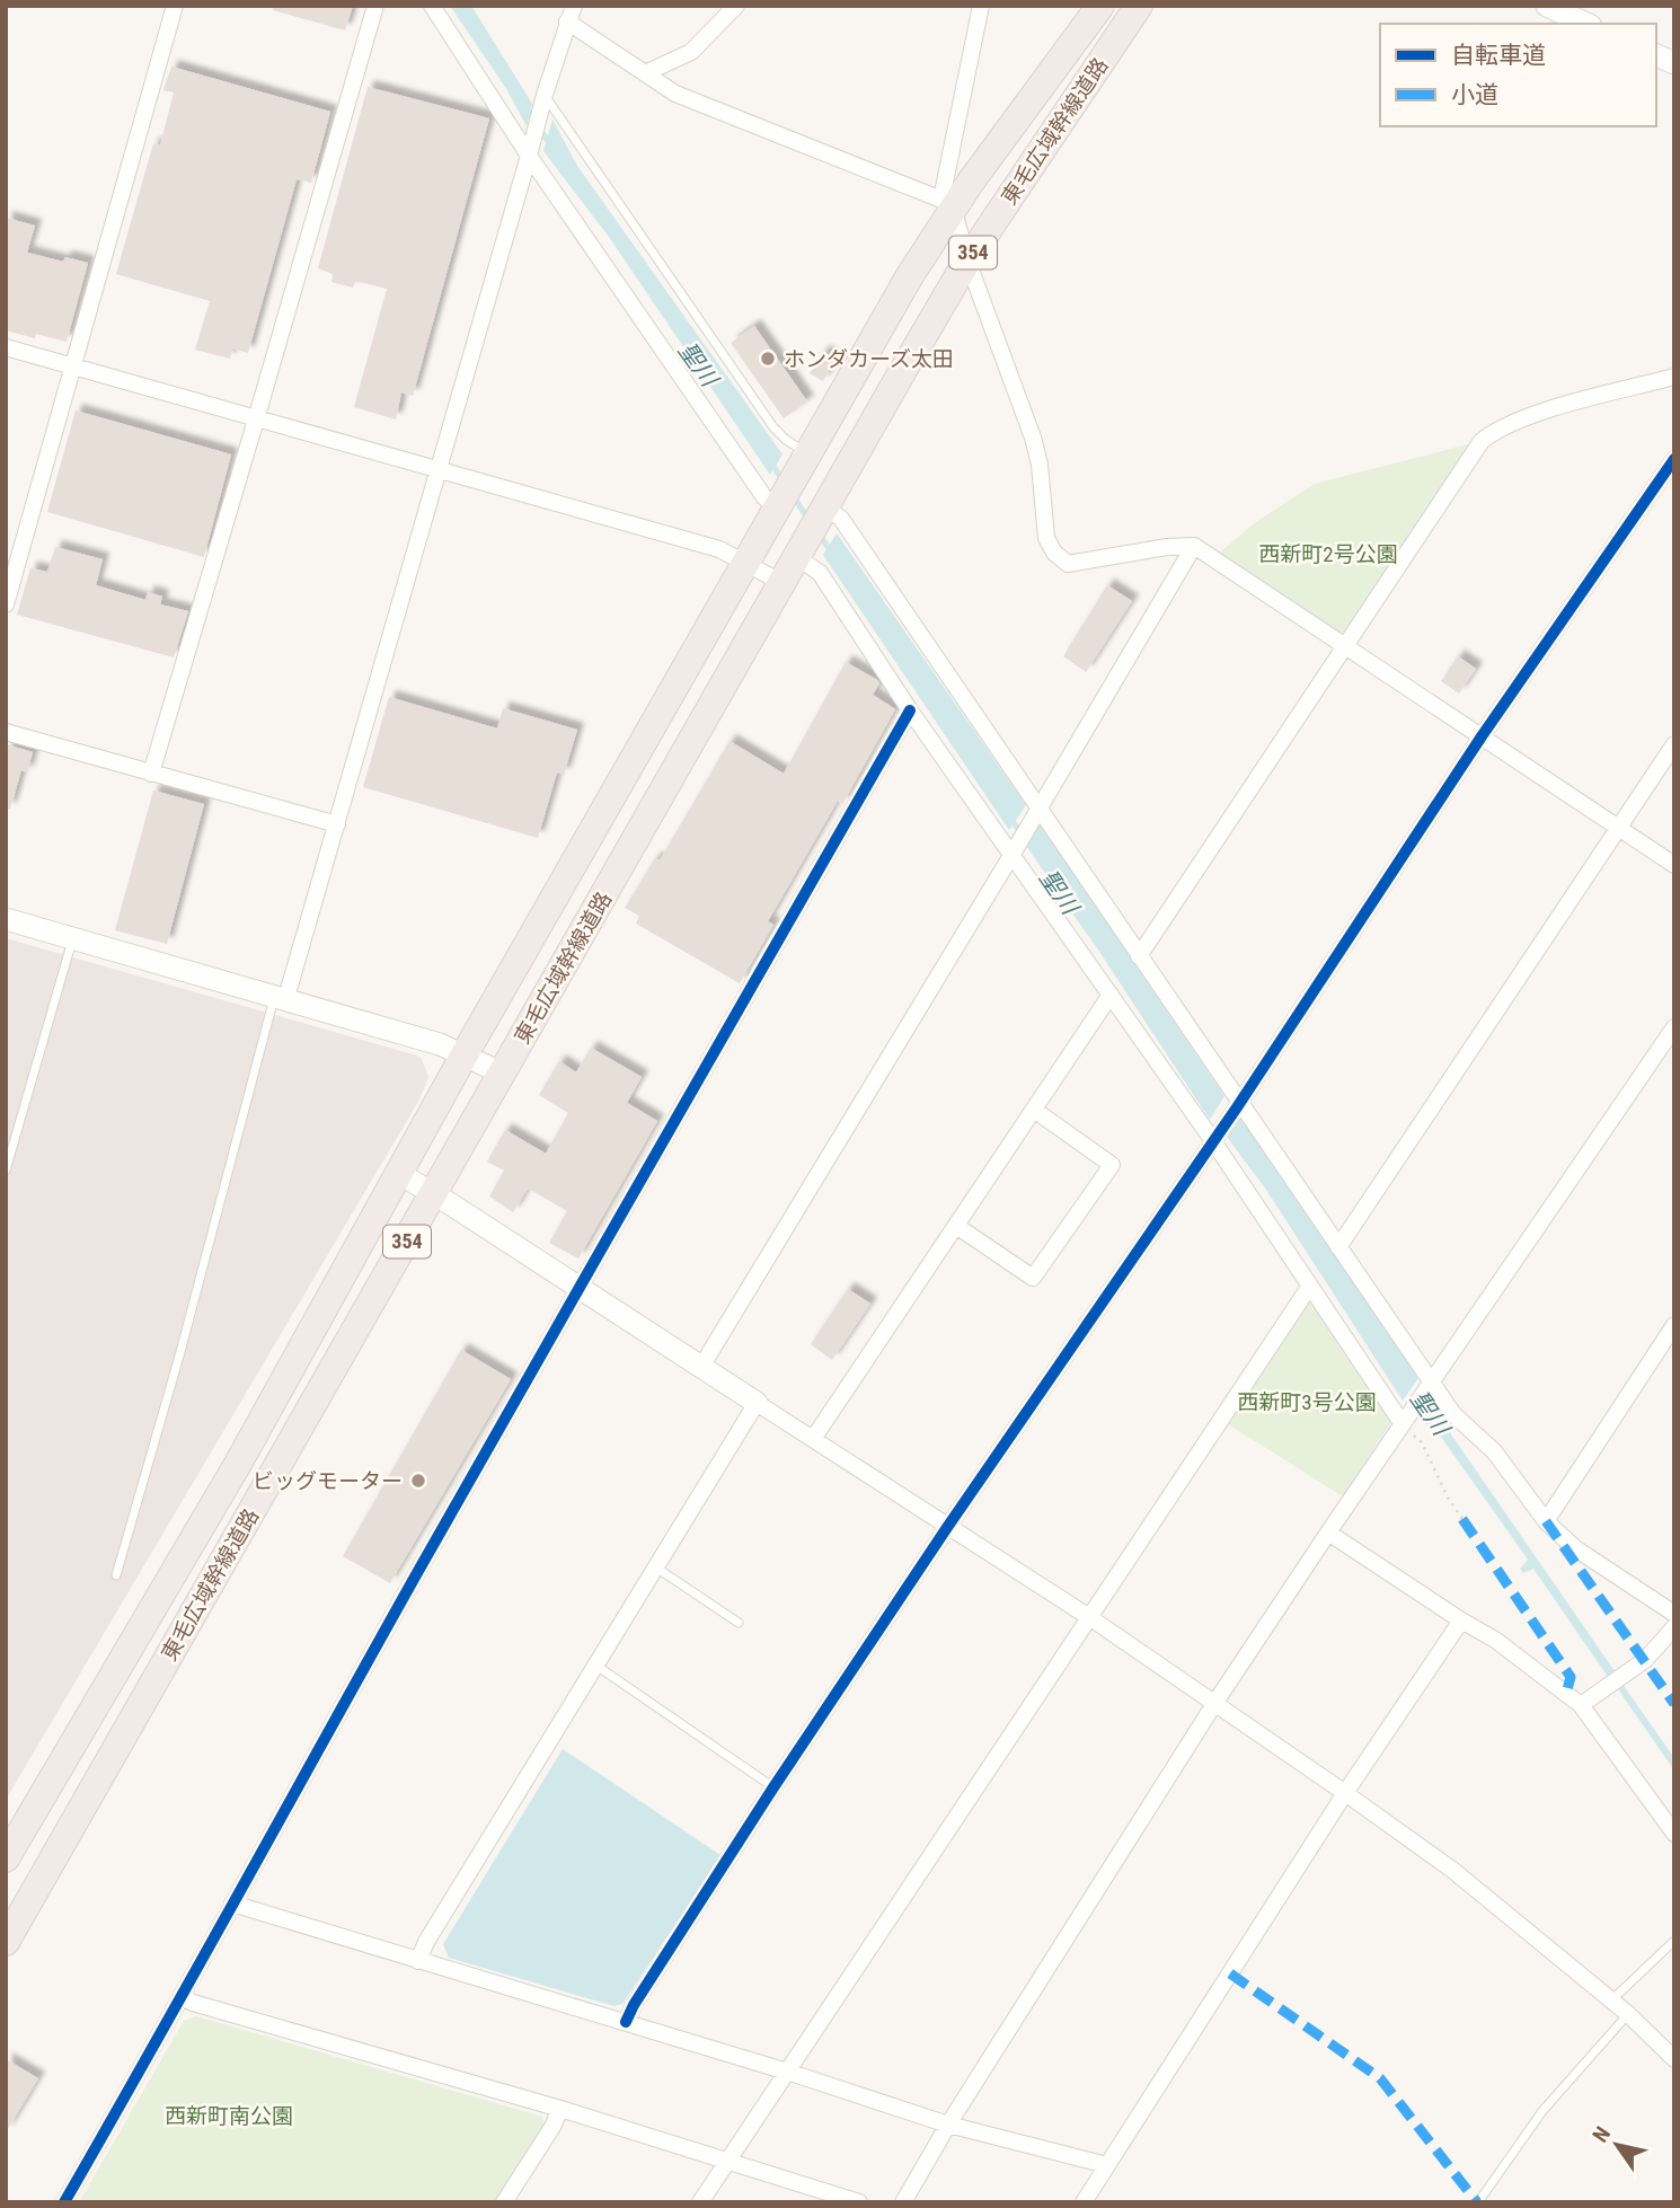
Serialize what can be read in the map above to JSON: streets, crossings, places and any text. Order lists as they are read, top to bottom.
{
  "streets": {
    "highway": ["東毛広域幹線道路", "354"]
  },
  "water": ["聖川"],
  "parks": ["西新町2号公園", "西新町3号公園", "西新町南公園"],
  "places": ["ホンダカーズ太田", "ビッグモーター"],
  "legend": ["自転車道", "小道"],
  "north": "top left"
}
